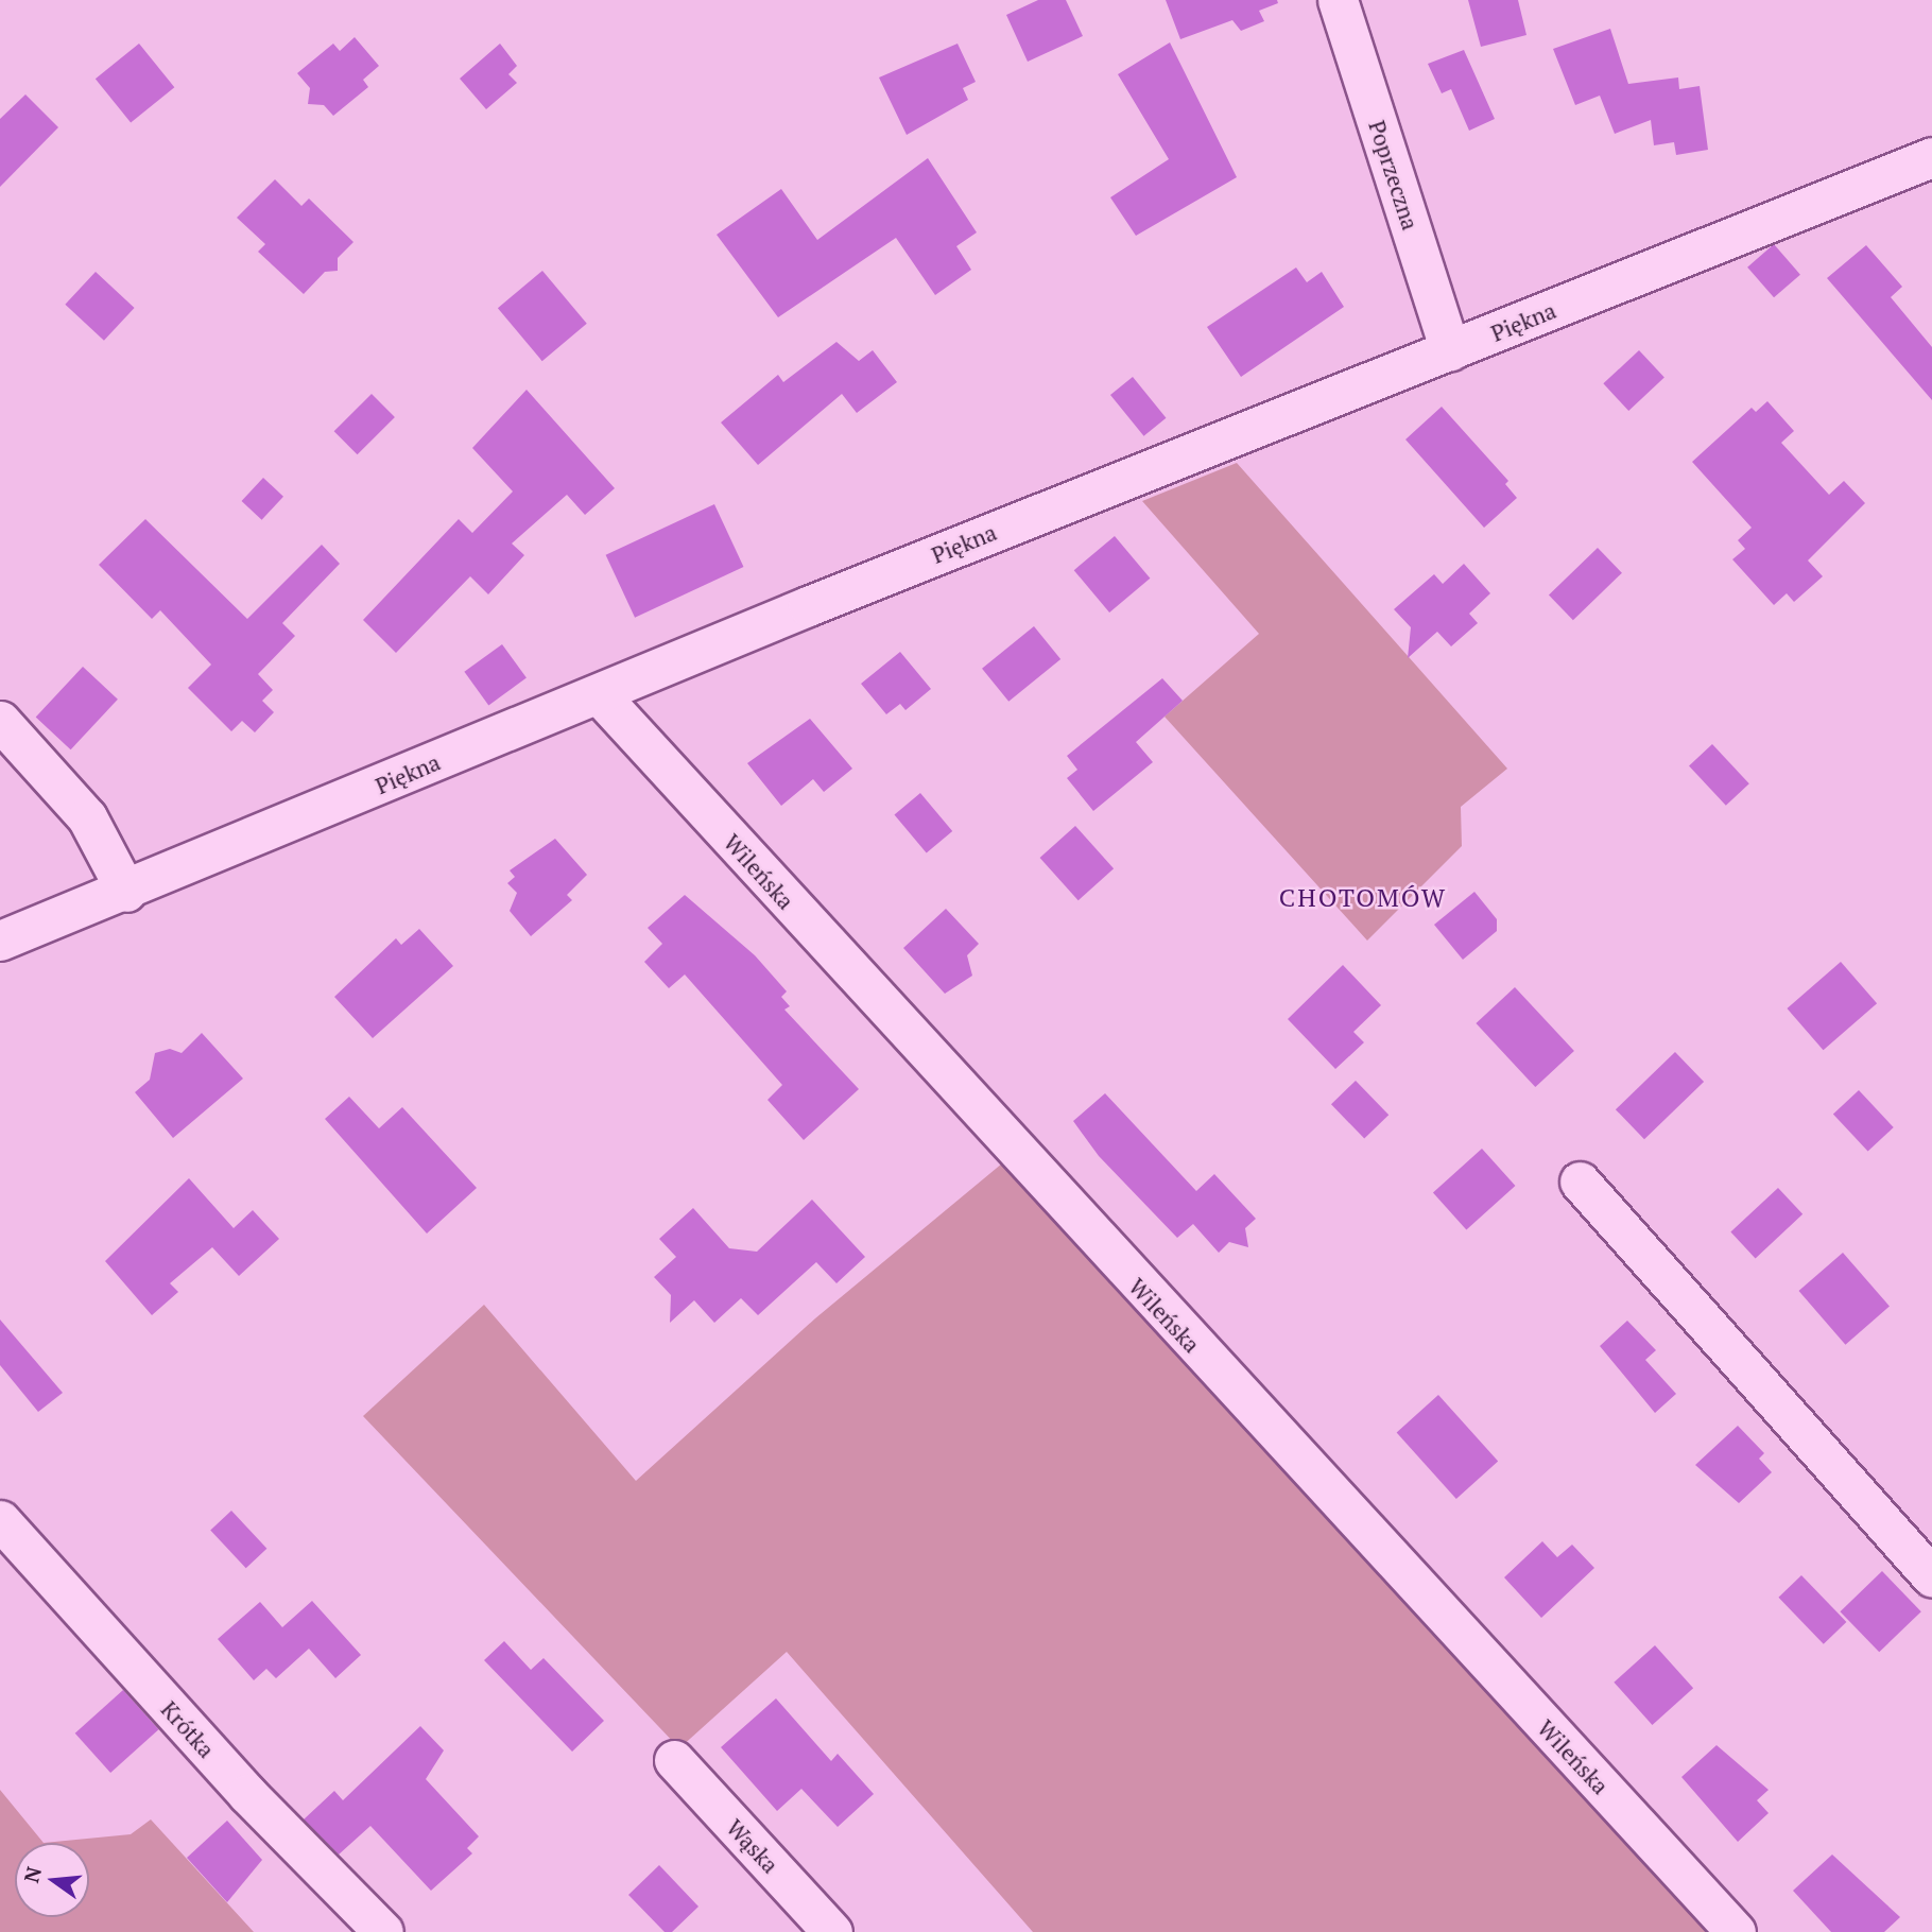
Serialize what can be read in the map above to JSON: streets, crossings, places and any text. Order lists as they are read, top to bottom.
{
  "streets": {
    "street": [
      "Poprzeczna",
      "Piękna",
      "Wileńska",
      "Krótka",
      "Wąska"
    ]
  },
  "crossings": [
    ["Poprzeczna", "Piękna"],
    ["Piękna", "Wileńska"]
  ],
  "districts": ["CHOTOMÓW"],
  "north": "left"
}
